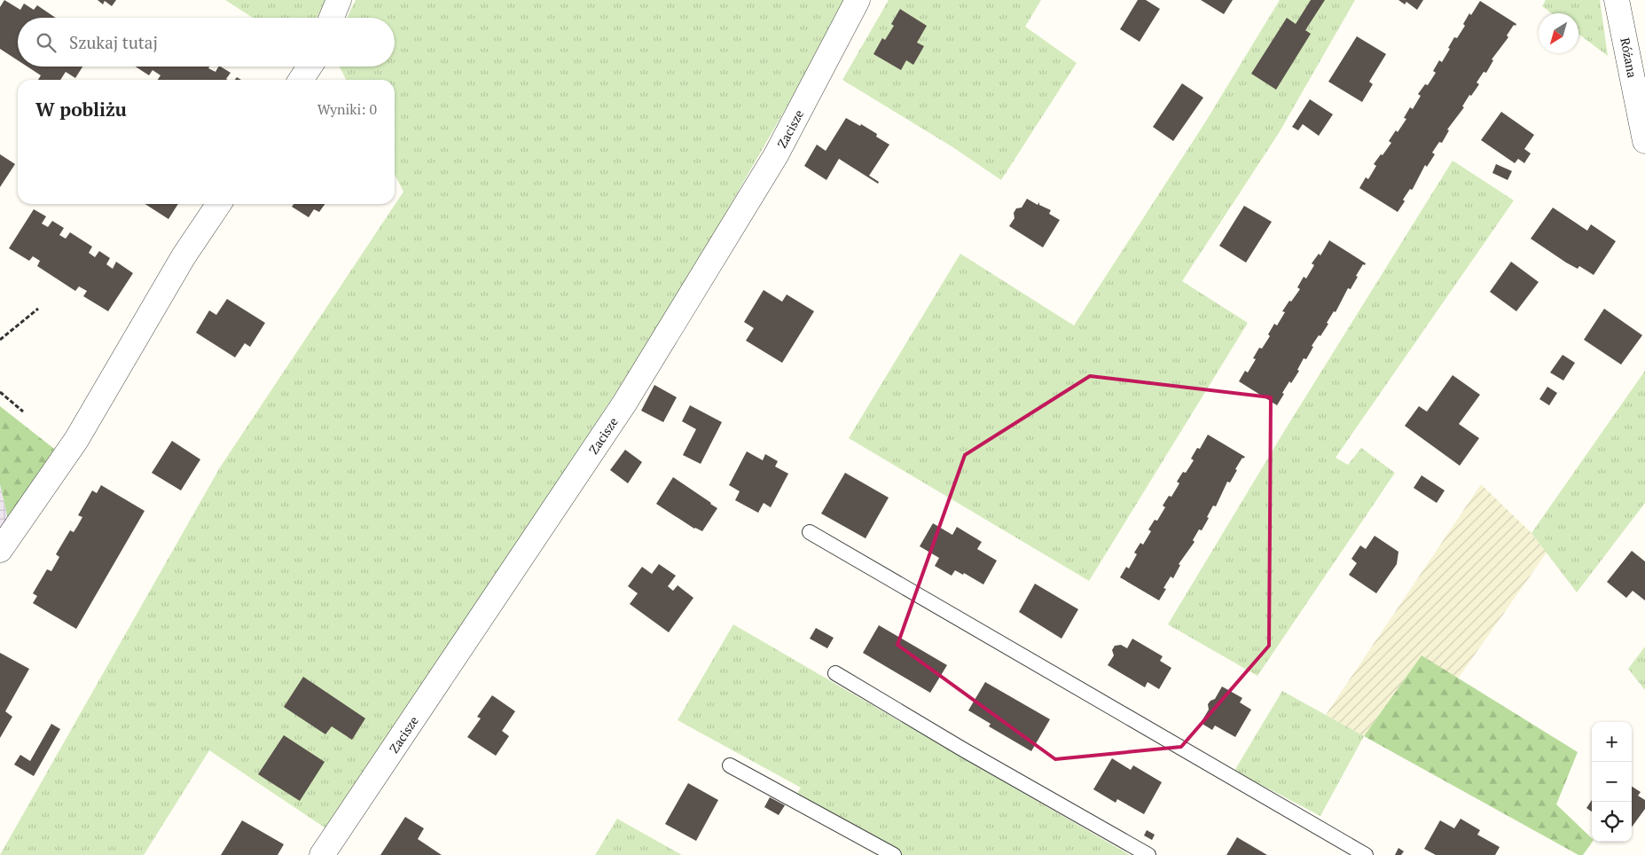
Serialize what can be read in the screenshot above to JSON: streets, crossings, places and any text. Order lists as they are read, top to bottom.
{
  "streets": {
    "street": ["Różana", "Zacisze"]
  },
  "north": "bottom left",
  "page": {
    "search": "Szukaj tutaj",
    "heading": ["W pobliżu", "Wyniki: 0"],
    "map_buttons": ["+", "−"]
  }
}
